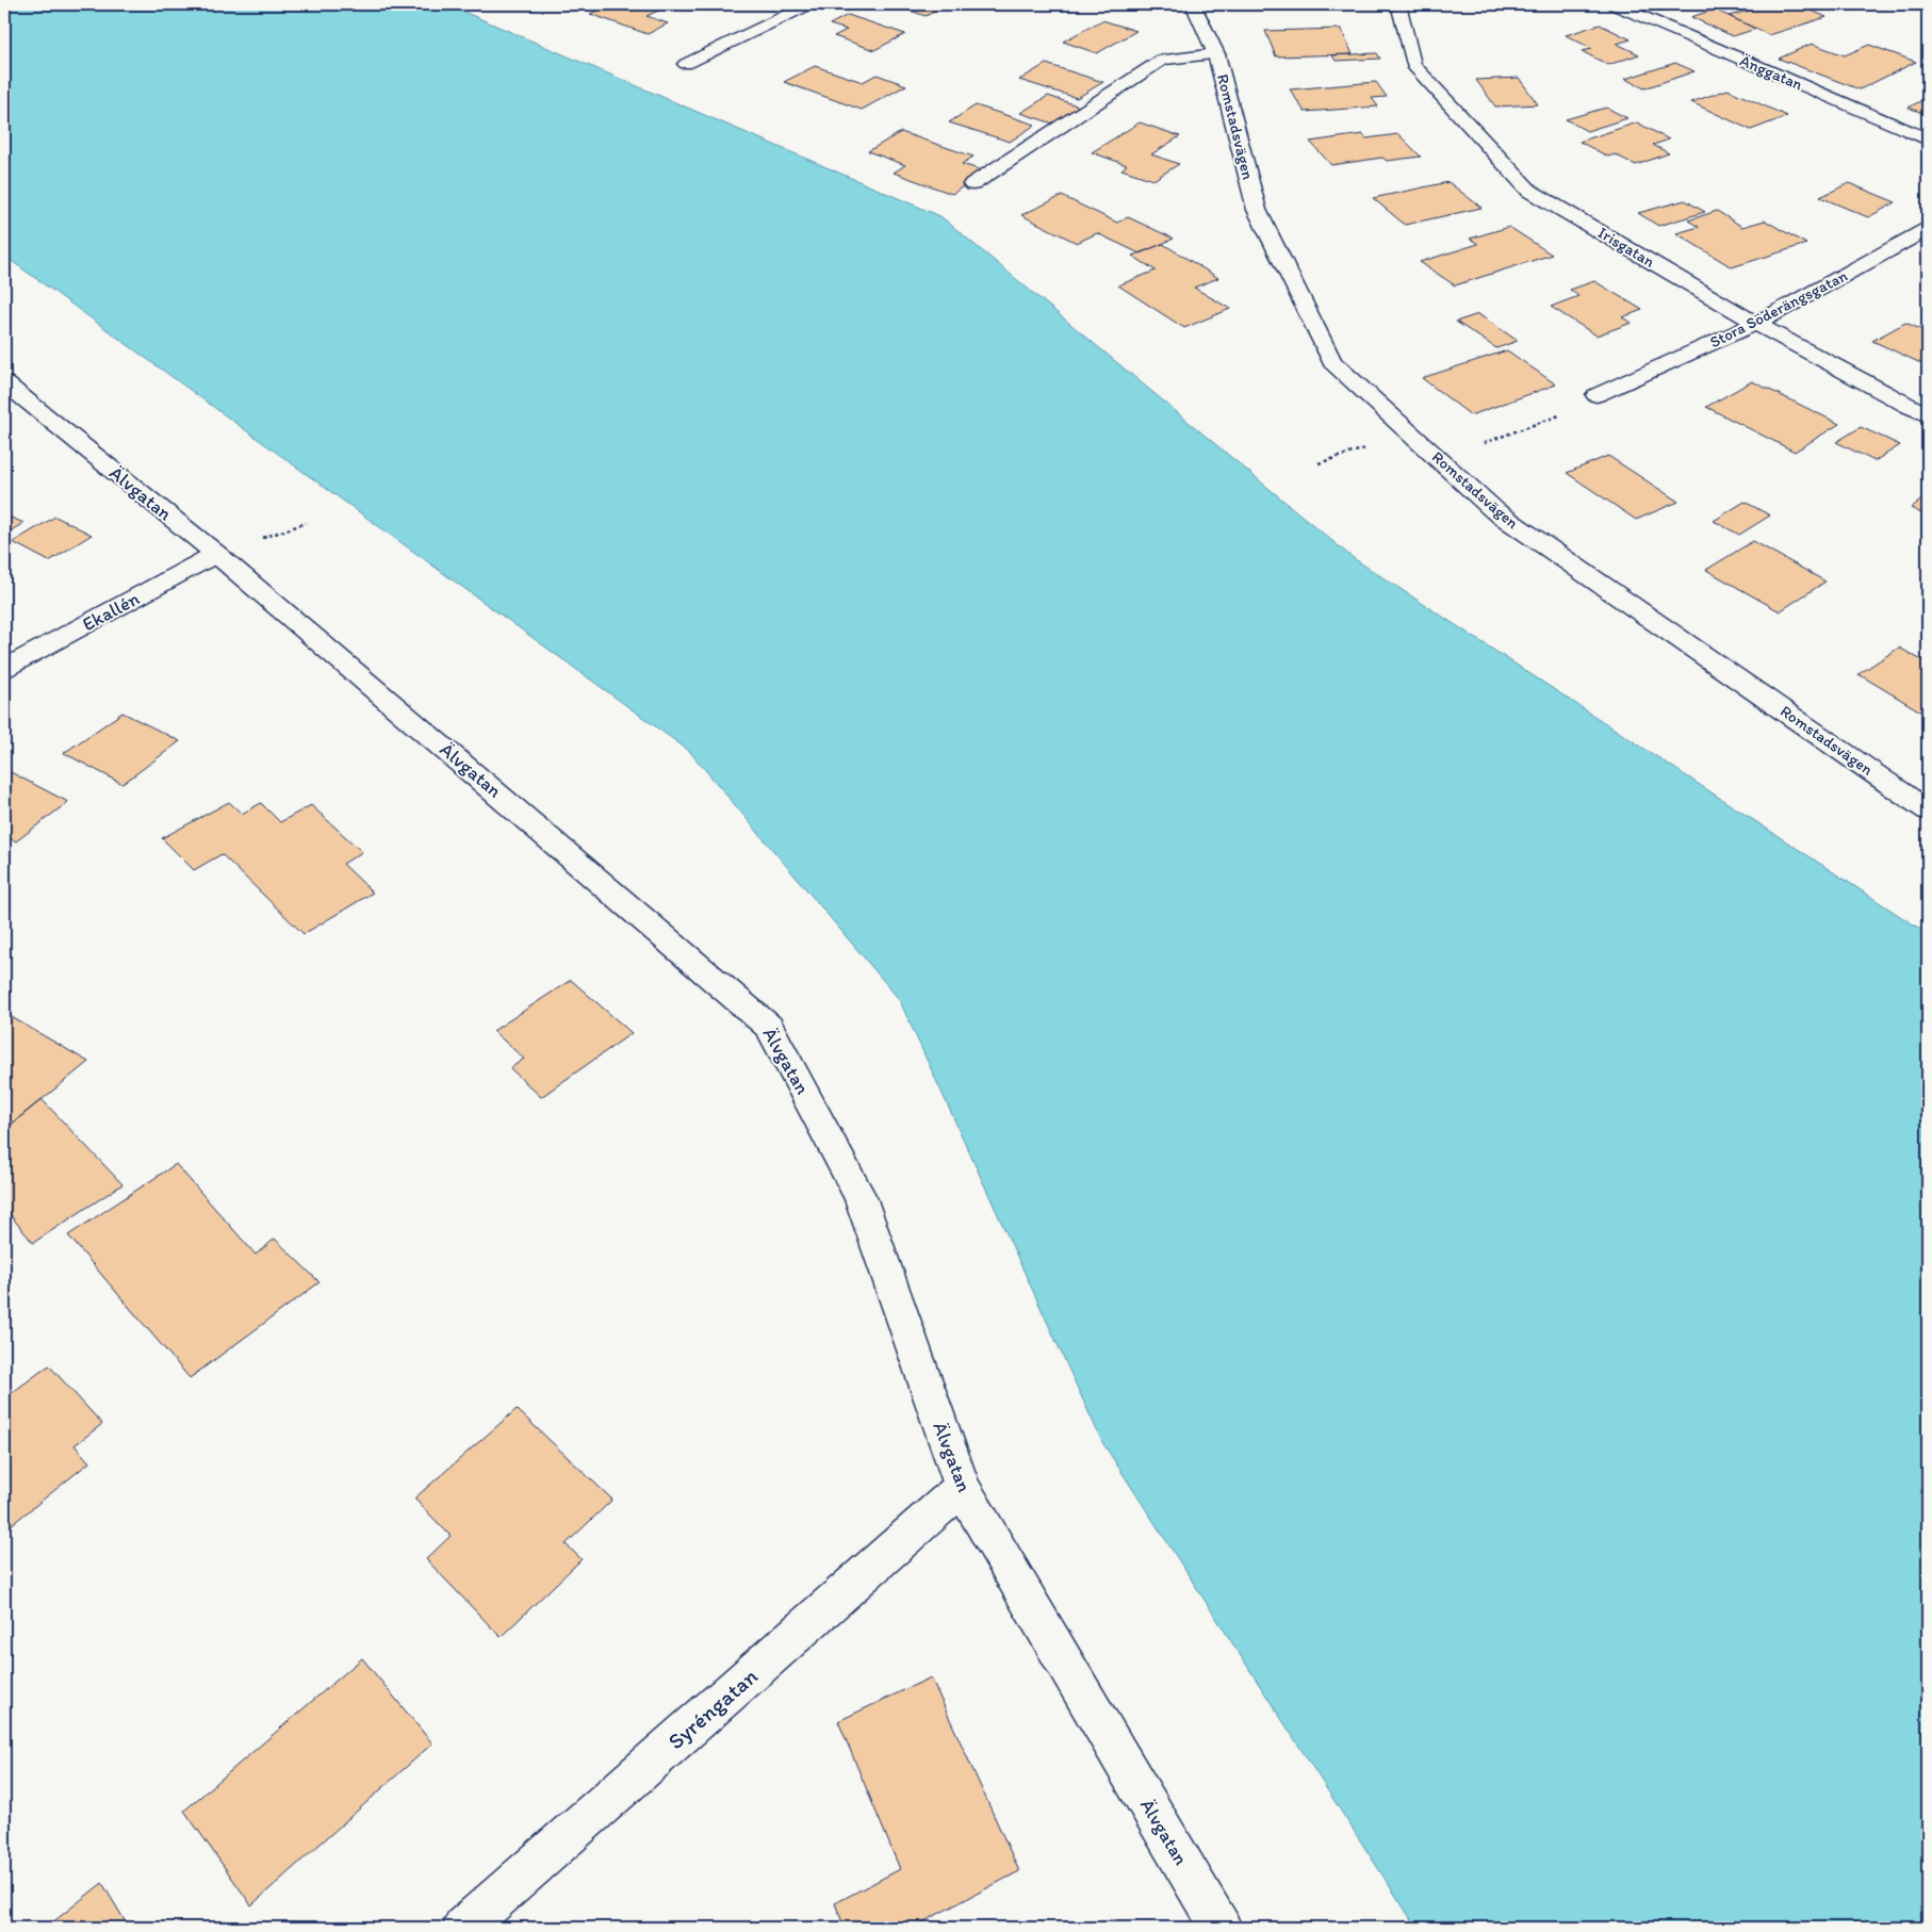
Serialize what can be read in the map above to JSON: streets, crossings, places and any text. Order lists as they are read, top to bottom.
{
  "streets": {
    "street": [
      "Änggatan",
      "Romstadsvägen",
      "Irisgatan",
      "Stora Söderängsgatan",
      "Älvgatan",
      "Ekallén",
      "Syréngatan"
    ]
  },
  "crossings": [
    ["Irisgatan", "Stora Söderängsgatan"],
    ["Älvgatan", "Ekallén"],
    ["Älvgatan", "Syréngatan"]
  ]
}
